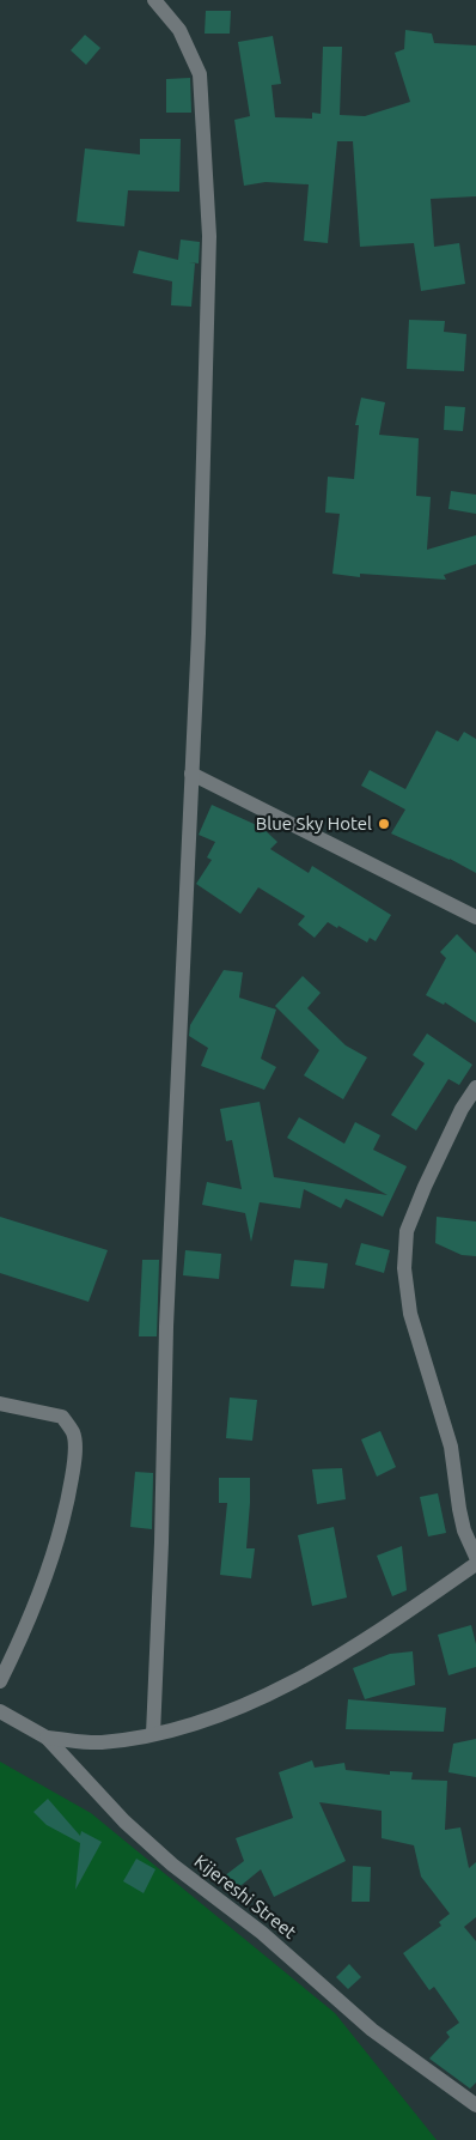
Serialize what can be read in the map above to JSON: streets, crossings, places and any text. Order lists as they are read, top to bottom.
{
  "streets": {
    "street": ["Kijereshi Street"]
  },
  "places": ["Blue Sky Hotel"]
}
